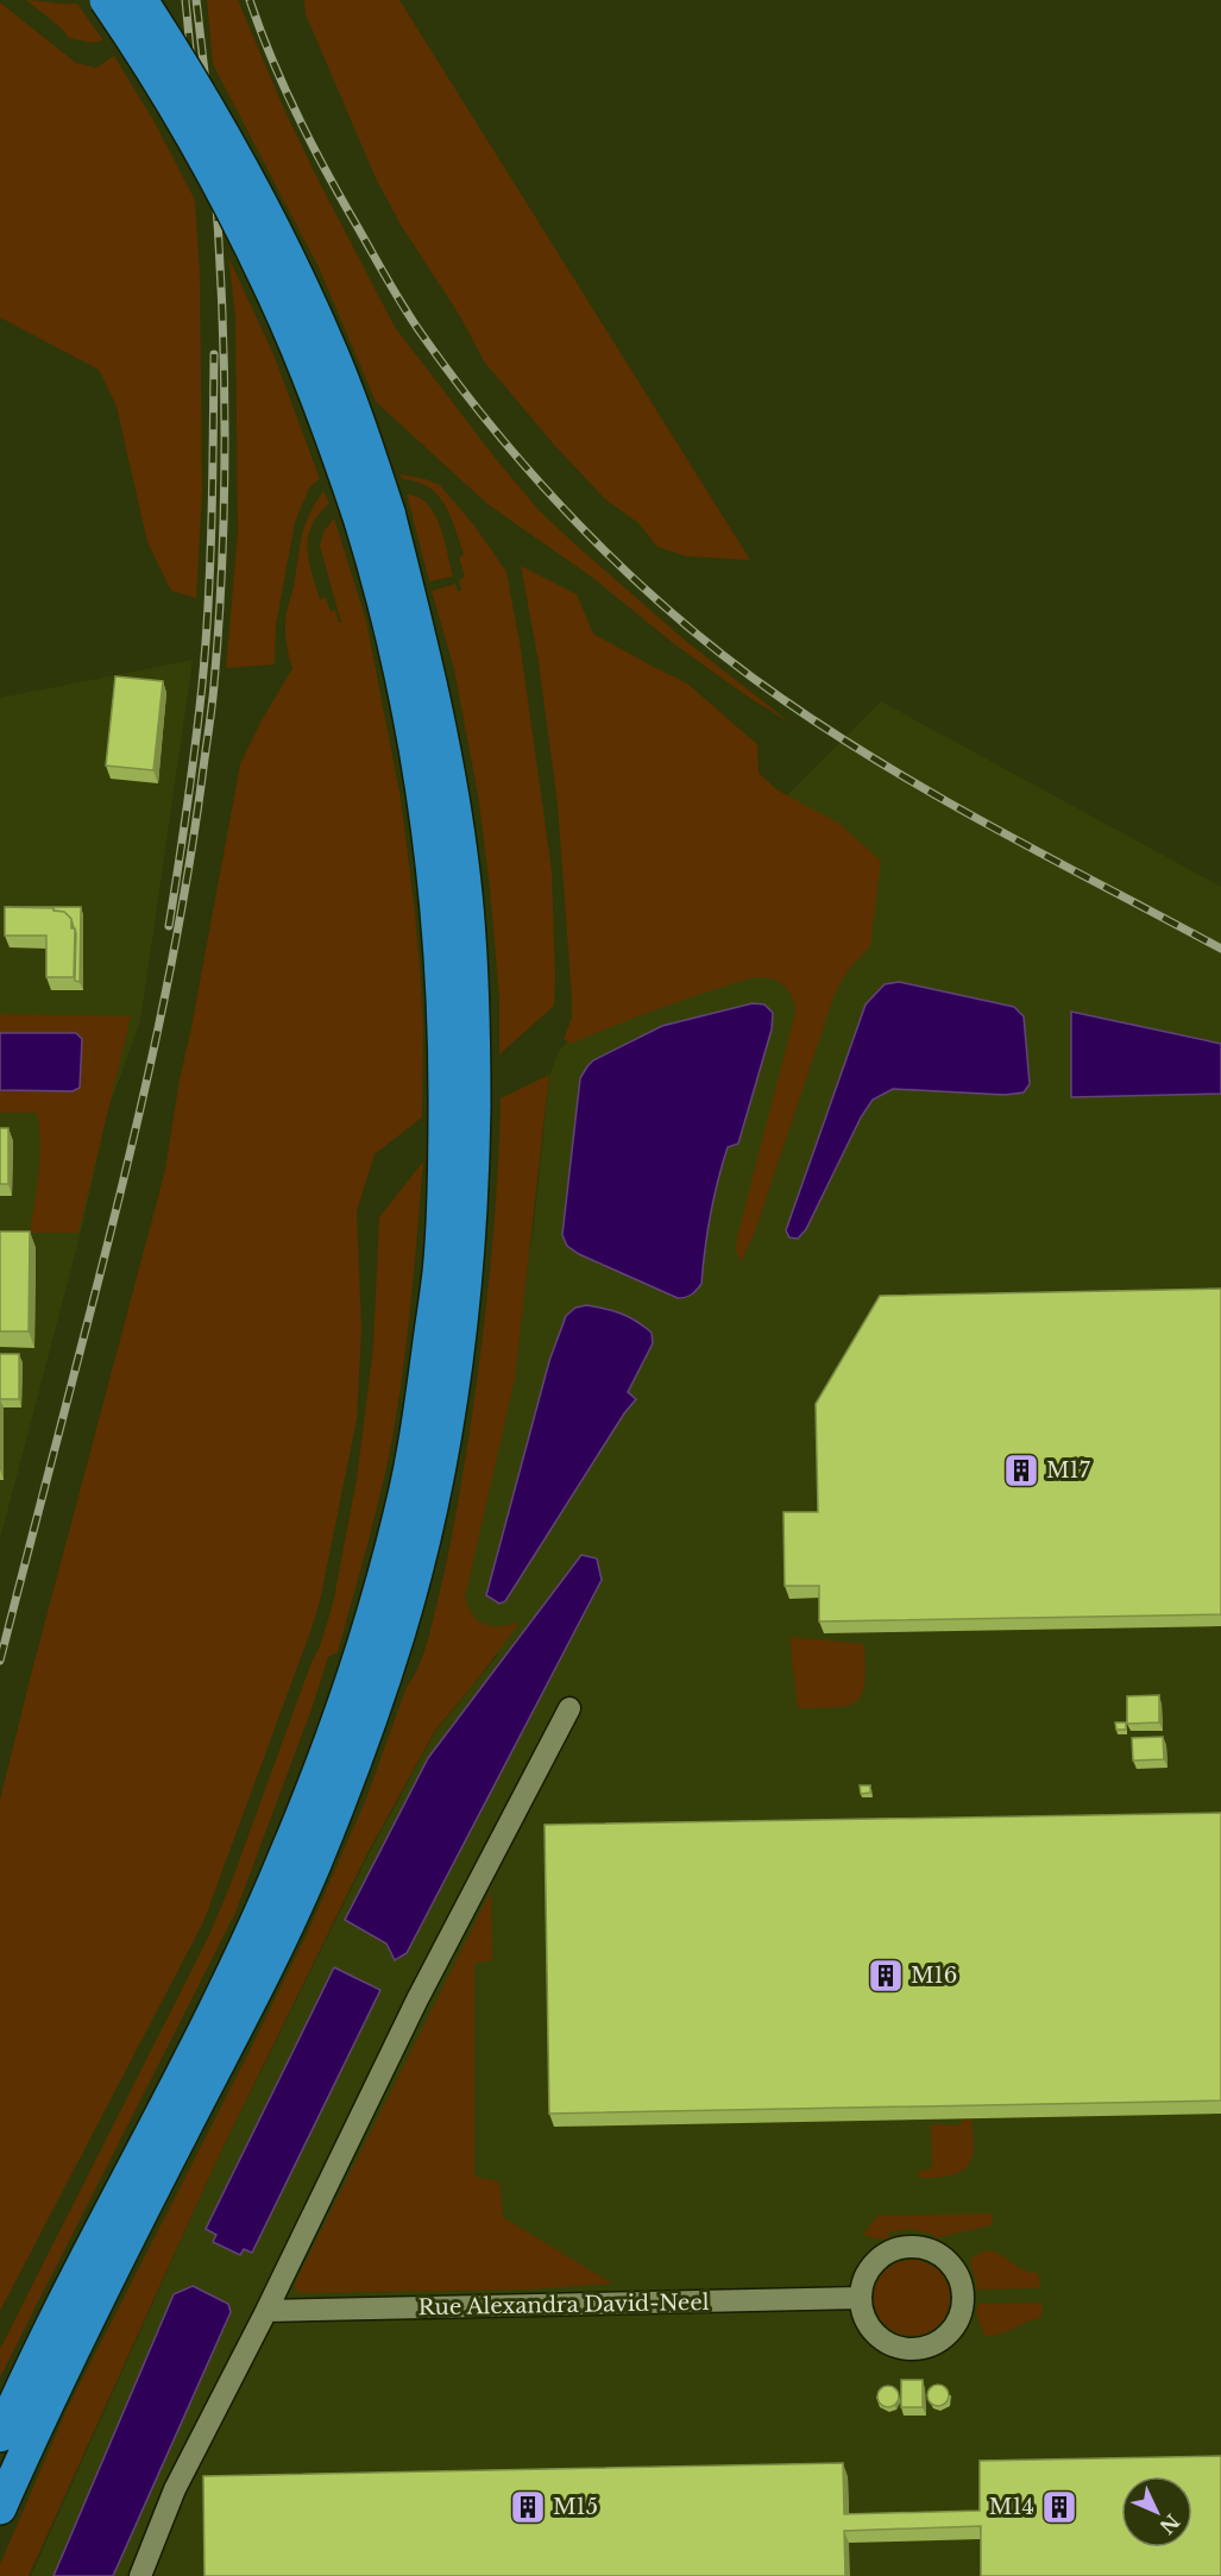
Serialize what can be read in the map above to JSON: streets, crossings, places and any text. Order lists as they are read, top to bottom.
{
  "streets": {
    "street": ["Rue Alexandra David-Neel"]
  },
  "places": {
    "building": [
      "M17",
      "M16",
      "M15",
      "M14"
    ]
  },
  "north": "bottom right"
}
